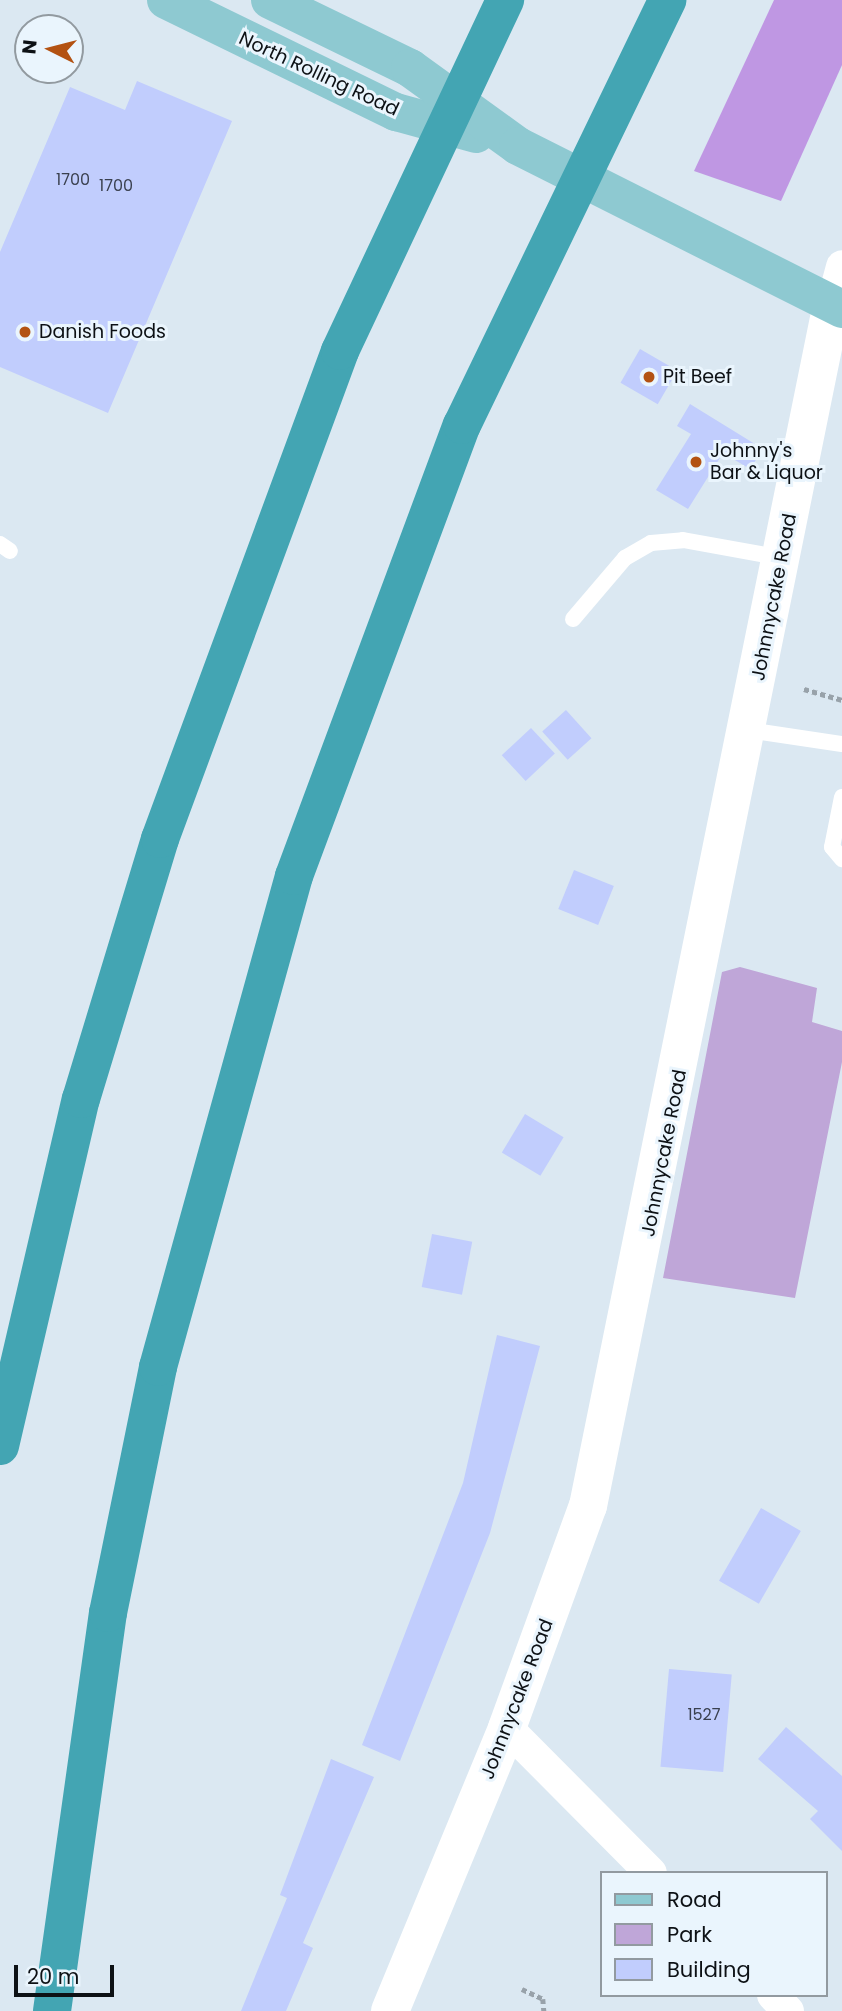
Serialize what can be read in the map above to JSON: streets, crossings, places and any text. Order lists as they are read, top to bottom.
{
  "streets": {
    "main road": ["North Rolling Road"],
    "street": ["Johnnycake Road"]
  },
  "crossings": [
    ["North Rolling Road", "Johnnycake Road"]
  ],
  "places": ["Danish Foods", "Pit Beef", "Johnny's Bar & Liquor"],
  "house_numbers": ["1700", "1700", "1527"],
  "legend": ["Road", "Park", "Building"],
  "scale_bar": "20 m",
  "north": "left"
}
